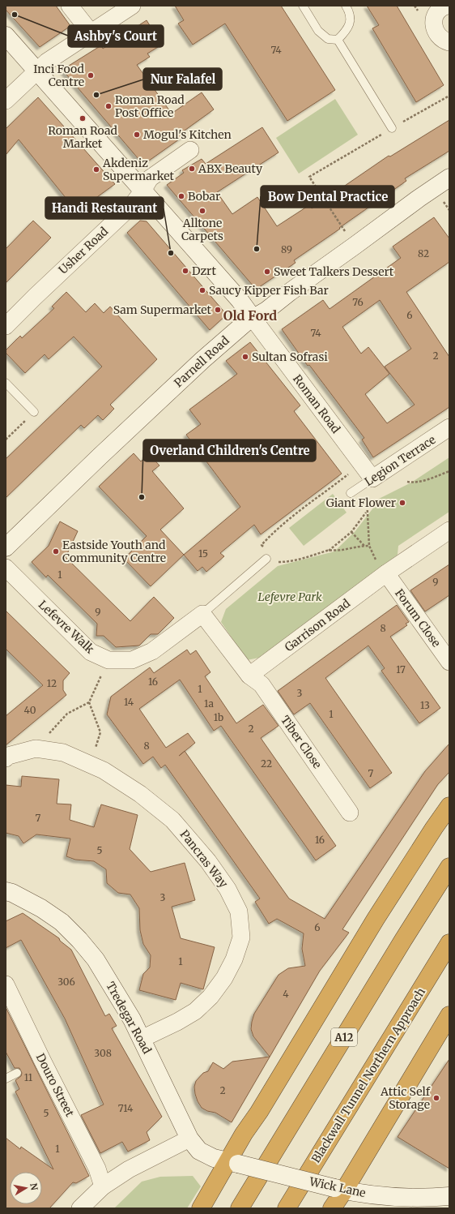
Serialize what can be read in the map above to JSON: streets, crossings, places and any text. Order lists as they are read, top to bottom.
{
  "streets": {
    "highway": ["A12", "Blackwall Tunnel Northern Approach"],
    "main road": [
      "Parnell Road",
      "Roman Road",
      "Tredegar Road",
      "Wick Lane"
    ],
    "street": [
      "Usher Road",
      "Legion Terrace",
      "Forum Close",
      "Garrison Road",
      "Lefevre Walk",
      "Tiber Close",
      "Pancras Way",
      "Douro Street"
    ]
  },
  "crossings": [
    ["Usher Road", "Roman Road"],
    ["Parnell Road", "Roman Road"],
    ["Roman Road", "Legion Terrace"],
    ["Forum Close", "Garrison Road"],
    ["Garrison Road", "Tiber Close"],
    ["Pancras Way", "Tredegar Road"],
    ["Tredegar Road", "Wick Lane"]
  ],
  "districts": ["Old Ford"],
  "parks": ["Lefevre Park"],
  "places": [
    "Ashby's Court",
    "Inci Food Centre",
    "Nur Falafel",
    "Roman Road Post Office",
    "Roman Road Market",
    "Mogul's Kitchen",
    "ABX Beauty",
    "Akdeniz Supermarket",
    "Bobar",
    "Alltone Carpets",
    "Bow Dental Practice",
    "Handi Restaurant",
    "Dzrt",
    "Sweet Talkers Dessert",
    "Saucy Kipper Fish Bar",
    "Sam Supermarket",
    "Sultan Sofrasi",
    "Overland Children's Centre",
    "Giant Flower",
    "Eastside Youth and Community Centre",
    "Attic Self Storage"
  ],
  "house_numbers": [
    "74",
    "89",
    "82",
    "76",
    "6",
    "74",
    "2",
    "15",
    "1",
    "9",
    "9",
    "8",
    "17",
    "16",
    "12",
    "1",
    "3",
    "14",
    "1a",
    "13",
    "40",
    "1",
    "1b",
    "2",
    "8",
    "22",
    "7",
    "7",
    "16",
    "5",
    "3",
    "6",
    "1",
    "306",
    "4",
    "308",
    "11",
    "2",
    "714",
    "5",
    "1"
  ],
  "north": "right"
}
